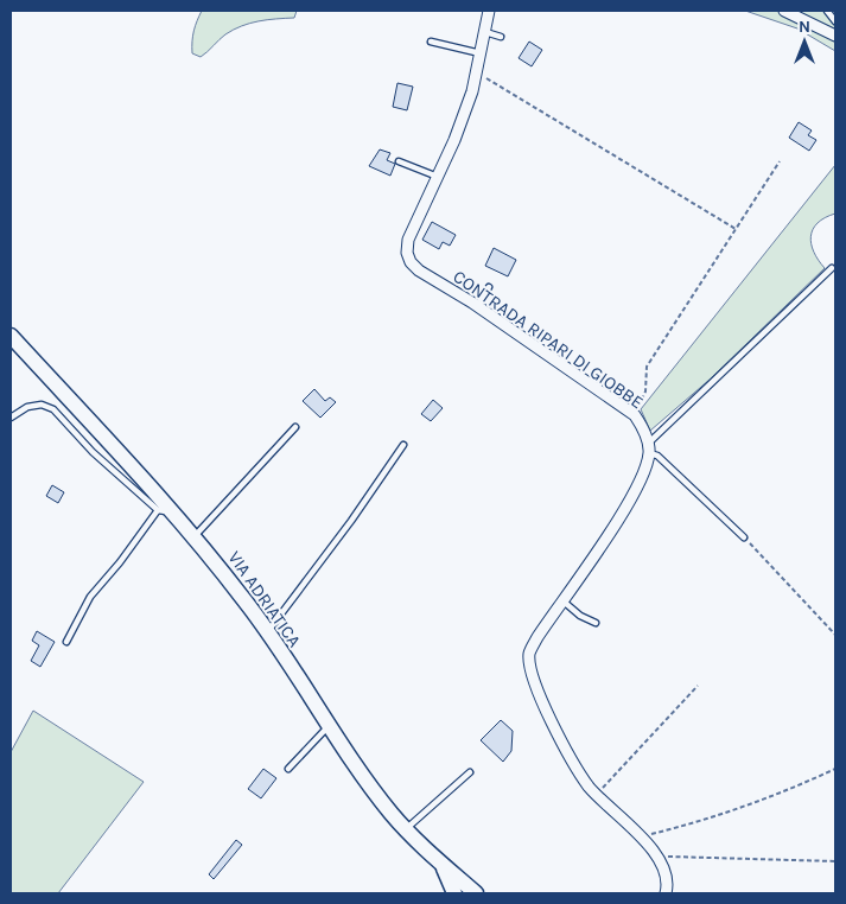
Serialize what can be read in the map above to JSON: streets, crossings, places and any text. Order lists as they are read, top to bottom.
{
  "streets": {
    "main road": ["VIA ADRIATICA"],
    "street": ["CONTRADA RIPARI DI GIOBBE"]
  },
  "north": "top"
}
